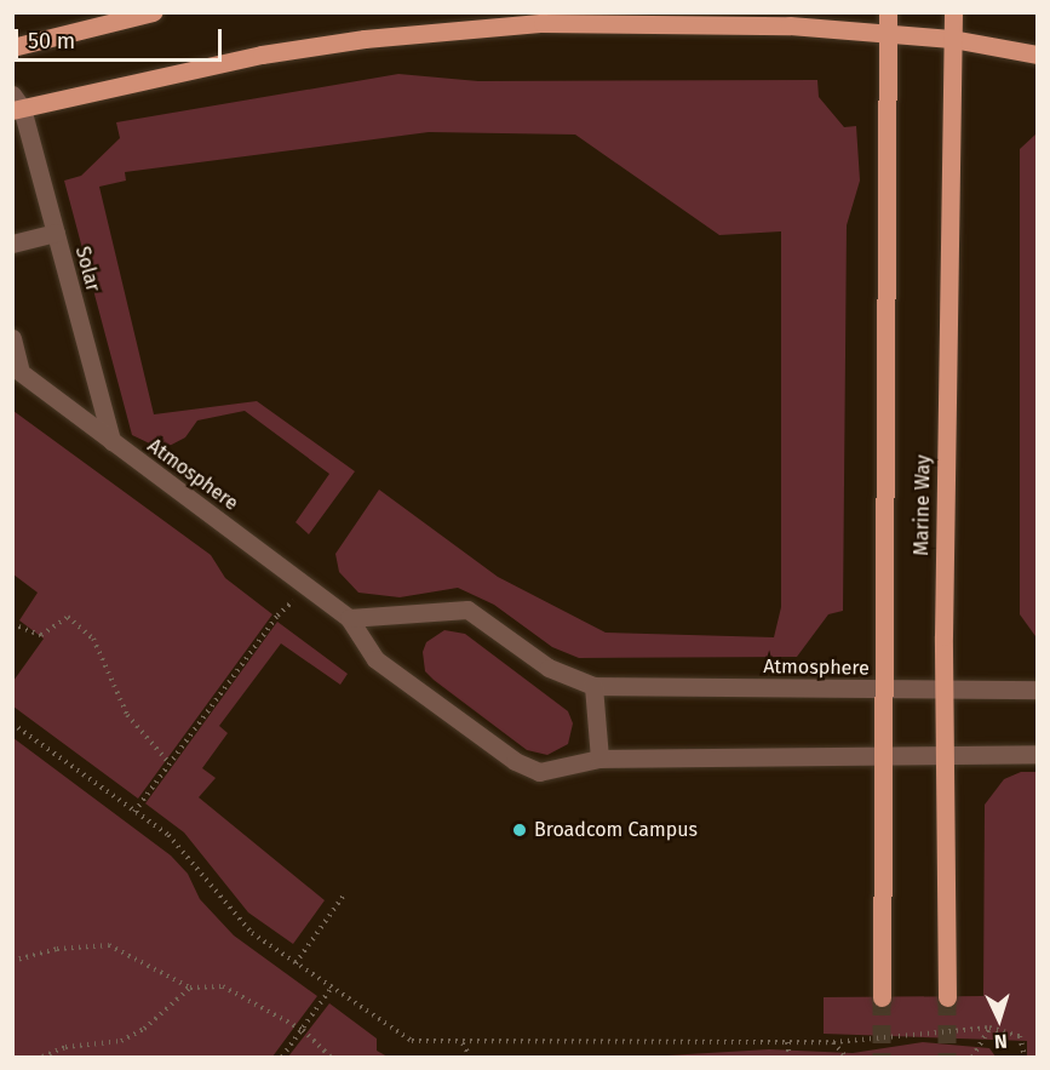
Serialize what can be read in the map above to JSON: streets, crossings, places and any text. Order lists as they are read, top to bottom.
{
  "streets": {
    "main road": ["Marine Way"],
    "street": ["Solar", "Atmosphere"]
  },
  "crossings": [
    ["Solar", "Atmosphere"],
    ["Atmosphere", "Marine Way"]
  ],
  "places": ["Broadcom Campus"],
  "scale_bar": "50 m",
  "north": "bottom"
}
